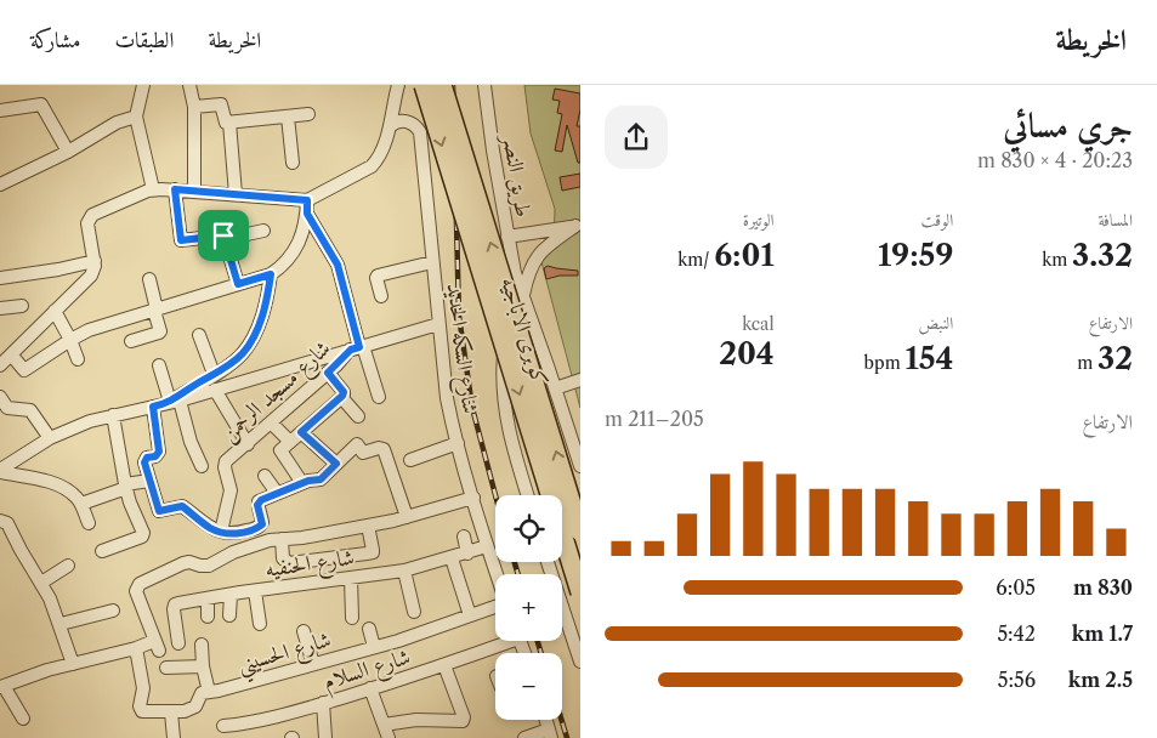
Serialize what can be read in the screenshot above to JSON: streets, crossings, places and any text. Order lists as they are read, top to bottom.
{
  "streets": {
    "highway": ["كوبرى الاباجيه"],
    "street": [
      "طريق النصر",
      "شارع السكه الحديد",
      "شارع مسجد الرحمن",
      "شارع الحنفيه",
      "شارع الحسيني",
      "شارع السلام"
    ]
  },
  "crossings": [
    ["شارع السكه الحديد", "شارع الحنفيه"]
  ],
  "page": {
    "header": "الخريطة",
    "nav": ["الخريطة", "الطبقات", "مشاركة"],
    "heading": ["جري مسائي", "20:23 · 4 × 830 m"],
    "stats": [
      ["المسافة", "3.32 km"],
      ["الوقت", "19:59"],
      ["الوتيرة", "6:01 /km"],
      ["الارتفاع", "32 m"],
      ["النبض", "154 bpm"],
      ["kcal", "204"]
    ],
    "chart": ["الارتفاع", "205–211 m"],
    "map_buttons": ["+", "−"],
    "list": [
      {
        "name": "830 m",
        "note": "6:05"
      },
      {
        "name": "1.7 km",
        "note": "5:42"
      },
      {
        "name": "2.5 km",
        "note": "5:56"
      }
    ]
  }
}
